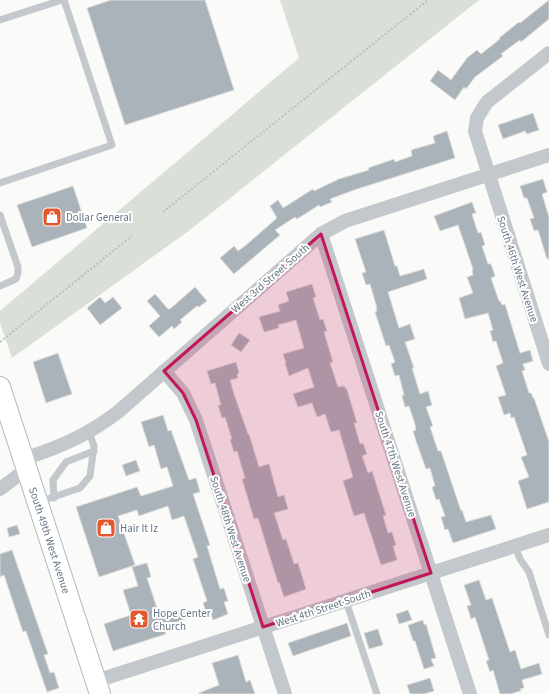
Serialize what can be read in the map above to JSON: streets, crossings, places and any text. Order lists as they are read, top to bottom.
{
  "streets": {
    "street": [
      "South 46th West Avenue",
      "West 3rd Street South",
      "South 47th West Avenue",
      "South 48th West Avenue",
      "South 49th West Avenue",
      "West 4th Street South"
    ]
  },
  "crossings": [
    ["South 46th West Avenue", "West 3rd Street South"],
    ["West 3rd Street South", "South 47th West Avenue"],
    ["West 3rd Street South", "South 48th West Avenue"],
    ["West 3rd Street South", "South 49th West Avenue"],
    ["South 47th West Avenue", "West 4th Street South"],
    ["South 48th West Avenue", "West 4th Street South"],
    ["South 49th West Avenue", "West 4th Street South"]
  ],
  "places": {
    "shop": ["Dollar General", "Hair It Iz"],
    "temple": ["Hope Center Church"]
  }
}
